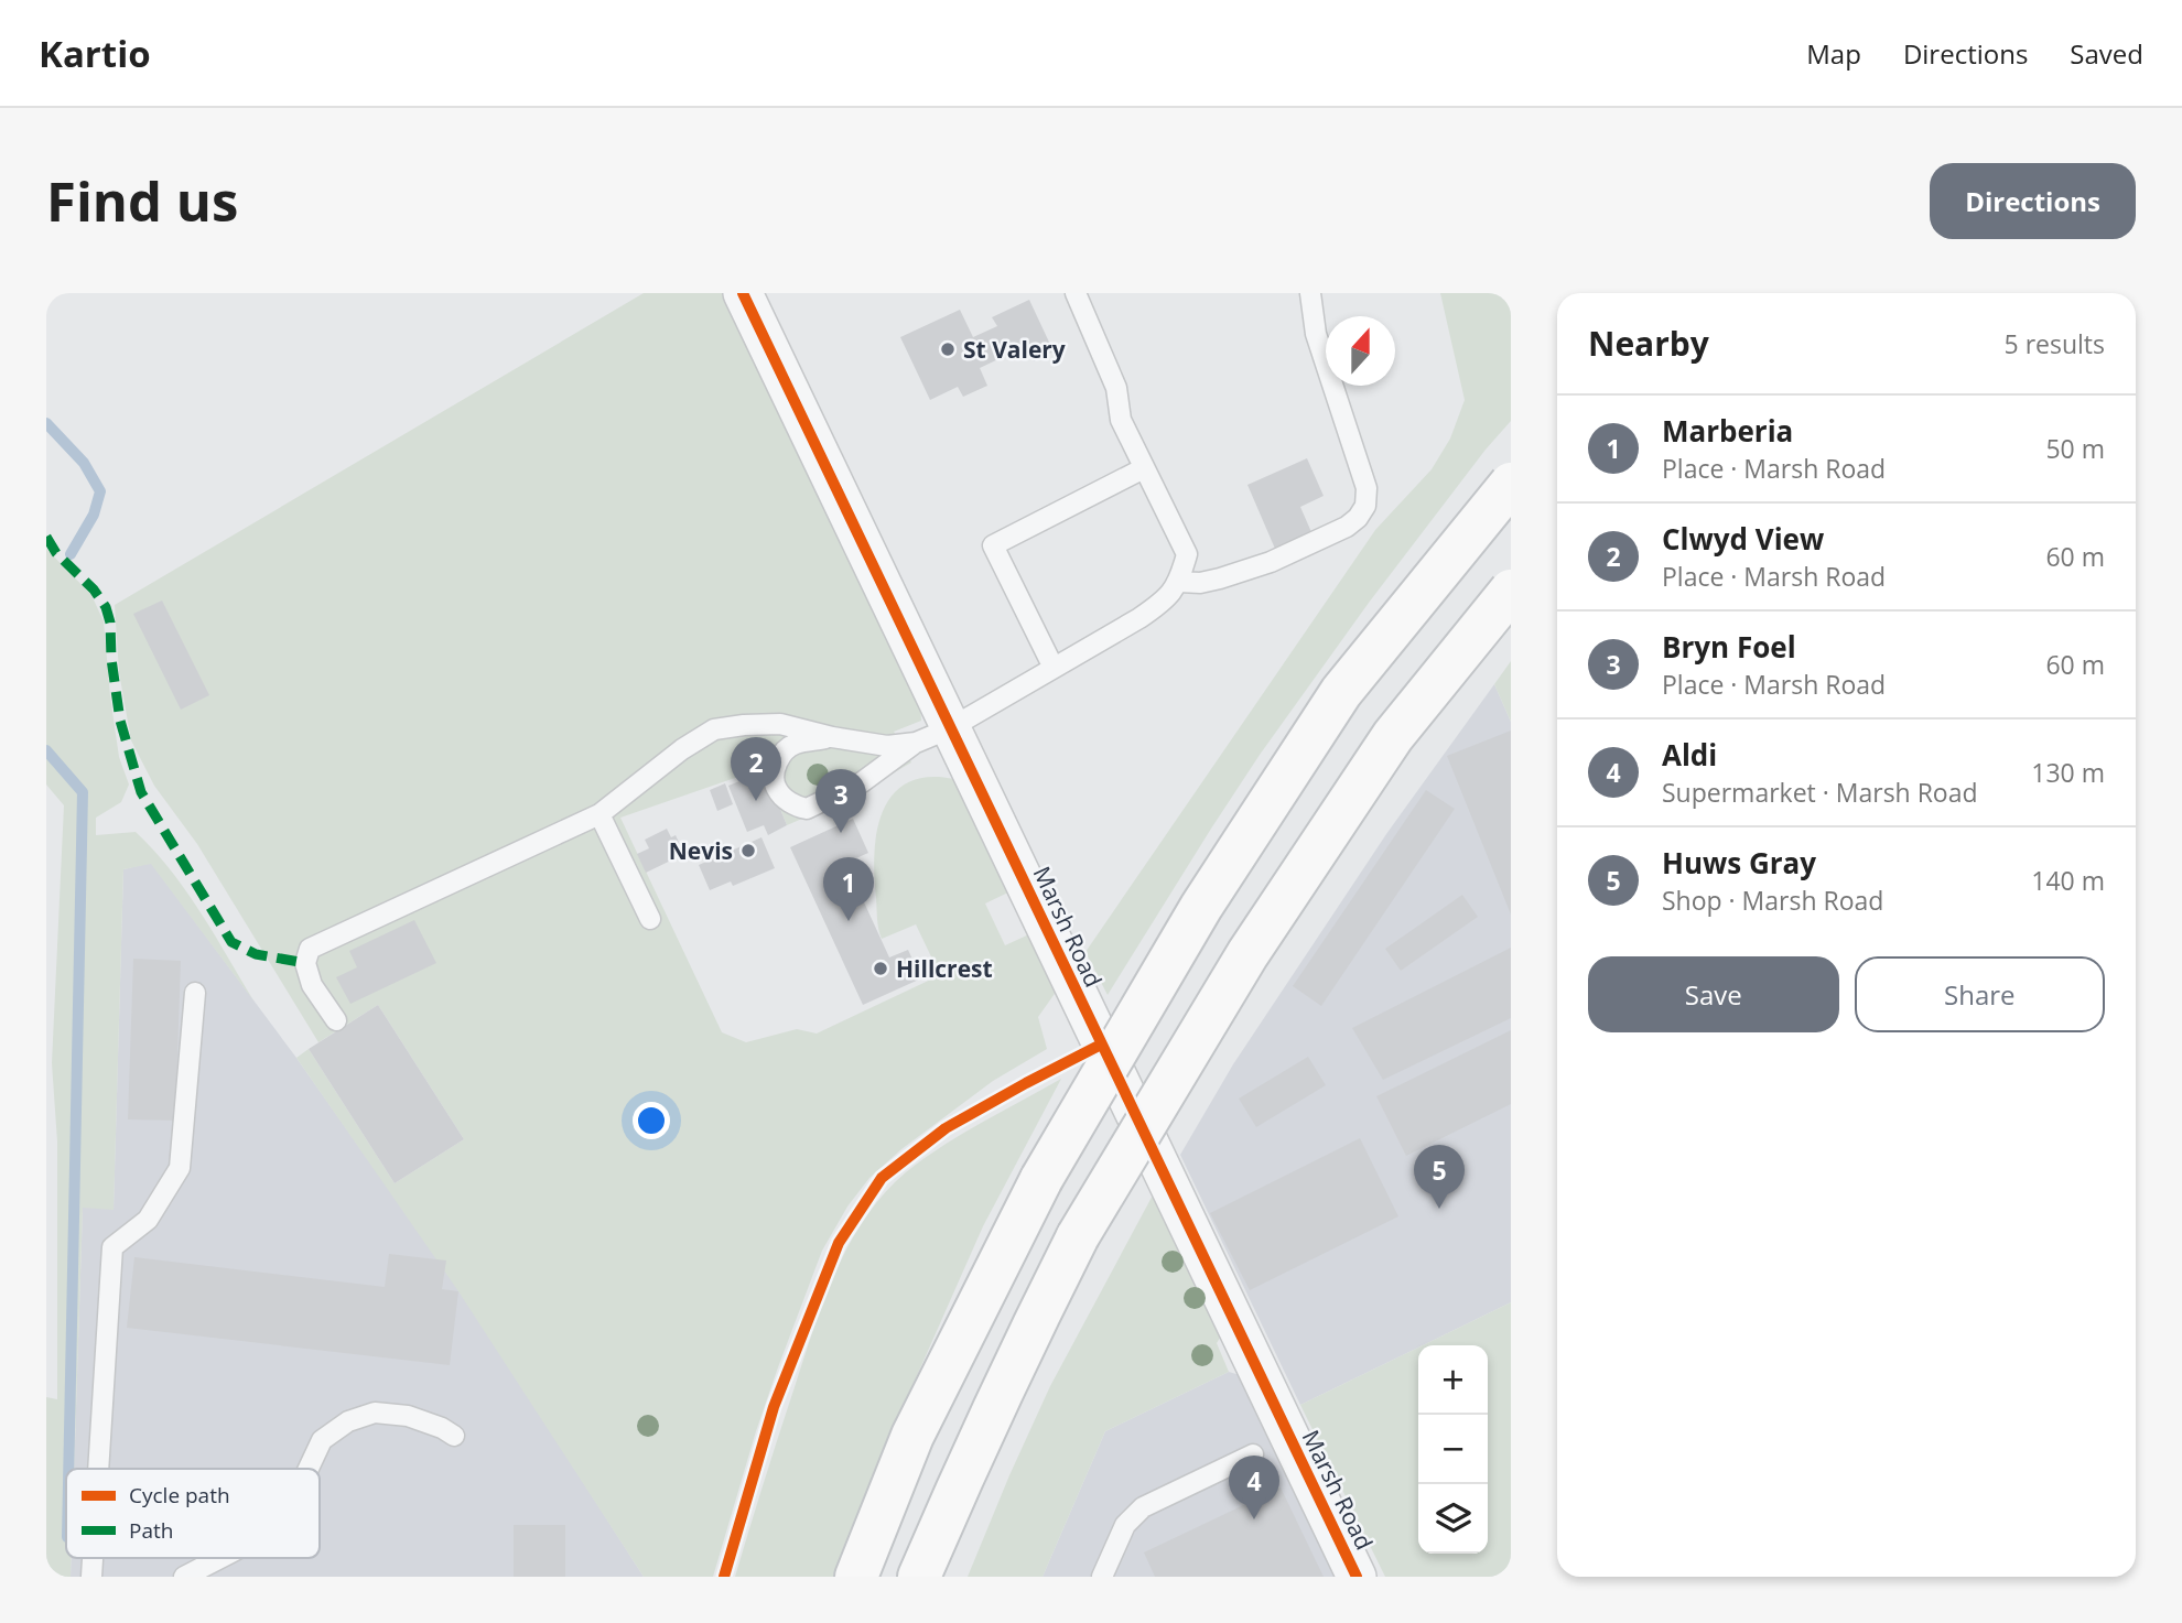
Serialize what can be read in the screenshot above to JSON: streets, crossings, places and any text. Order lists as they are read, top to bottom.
{
  "streets": {
    "street": ["Marsh Road"]
  },
  "places": ["St Valery", "Nevis", "Hillcrest"],
  "legend": ["Cycle path", "Path"],
  "north": "top",
  "page": {
    "header": "Kartio",
    "nav": ["Map", "Directions", "Saved"],
    "buttons": [
      "Directions",
      ["Save", "Share"]
    ],
    "title": "Find us",
    "heading": ["Nearby", "5 results"],
    "list": [
      {
        "mark": "1",
        "name": "Marberia",
        "note": "Place · Marsh Road",
        "value": "50 m"
      },
      {
        "mark": "2",
        "name": "Clwyd View",
        "note": "Place · Marsh Road",
        "value": "60 m"
      },
      {
        "mark": "3",
        "name": "Bryn Foel",
        "note": "Place · Marsh Road",
        "value": "60 m"
      },
      {
        "mark": "4",
        "name": "Aldi",
        "note": "Supermarket · Marsh Road",
        "value": "130 m"
      },
      {
        "mark": "5",
        "name": "Huws Gray",
        "note": "Shop · Marsh Road",
        "value": "140 m"
      }
    ],
    "pins": [
      "2",
      "3",
      "1",
      "5",
      "4"
    ],
    "map_buttons": ["+", "−"]
  }
}
